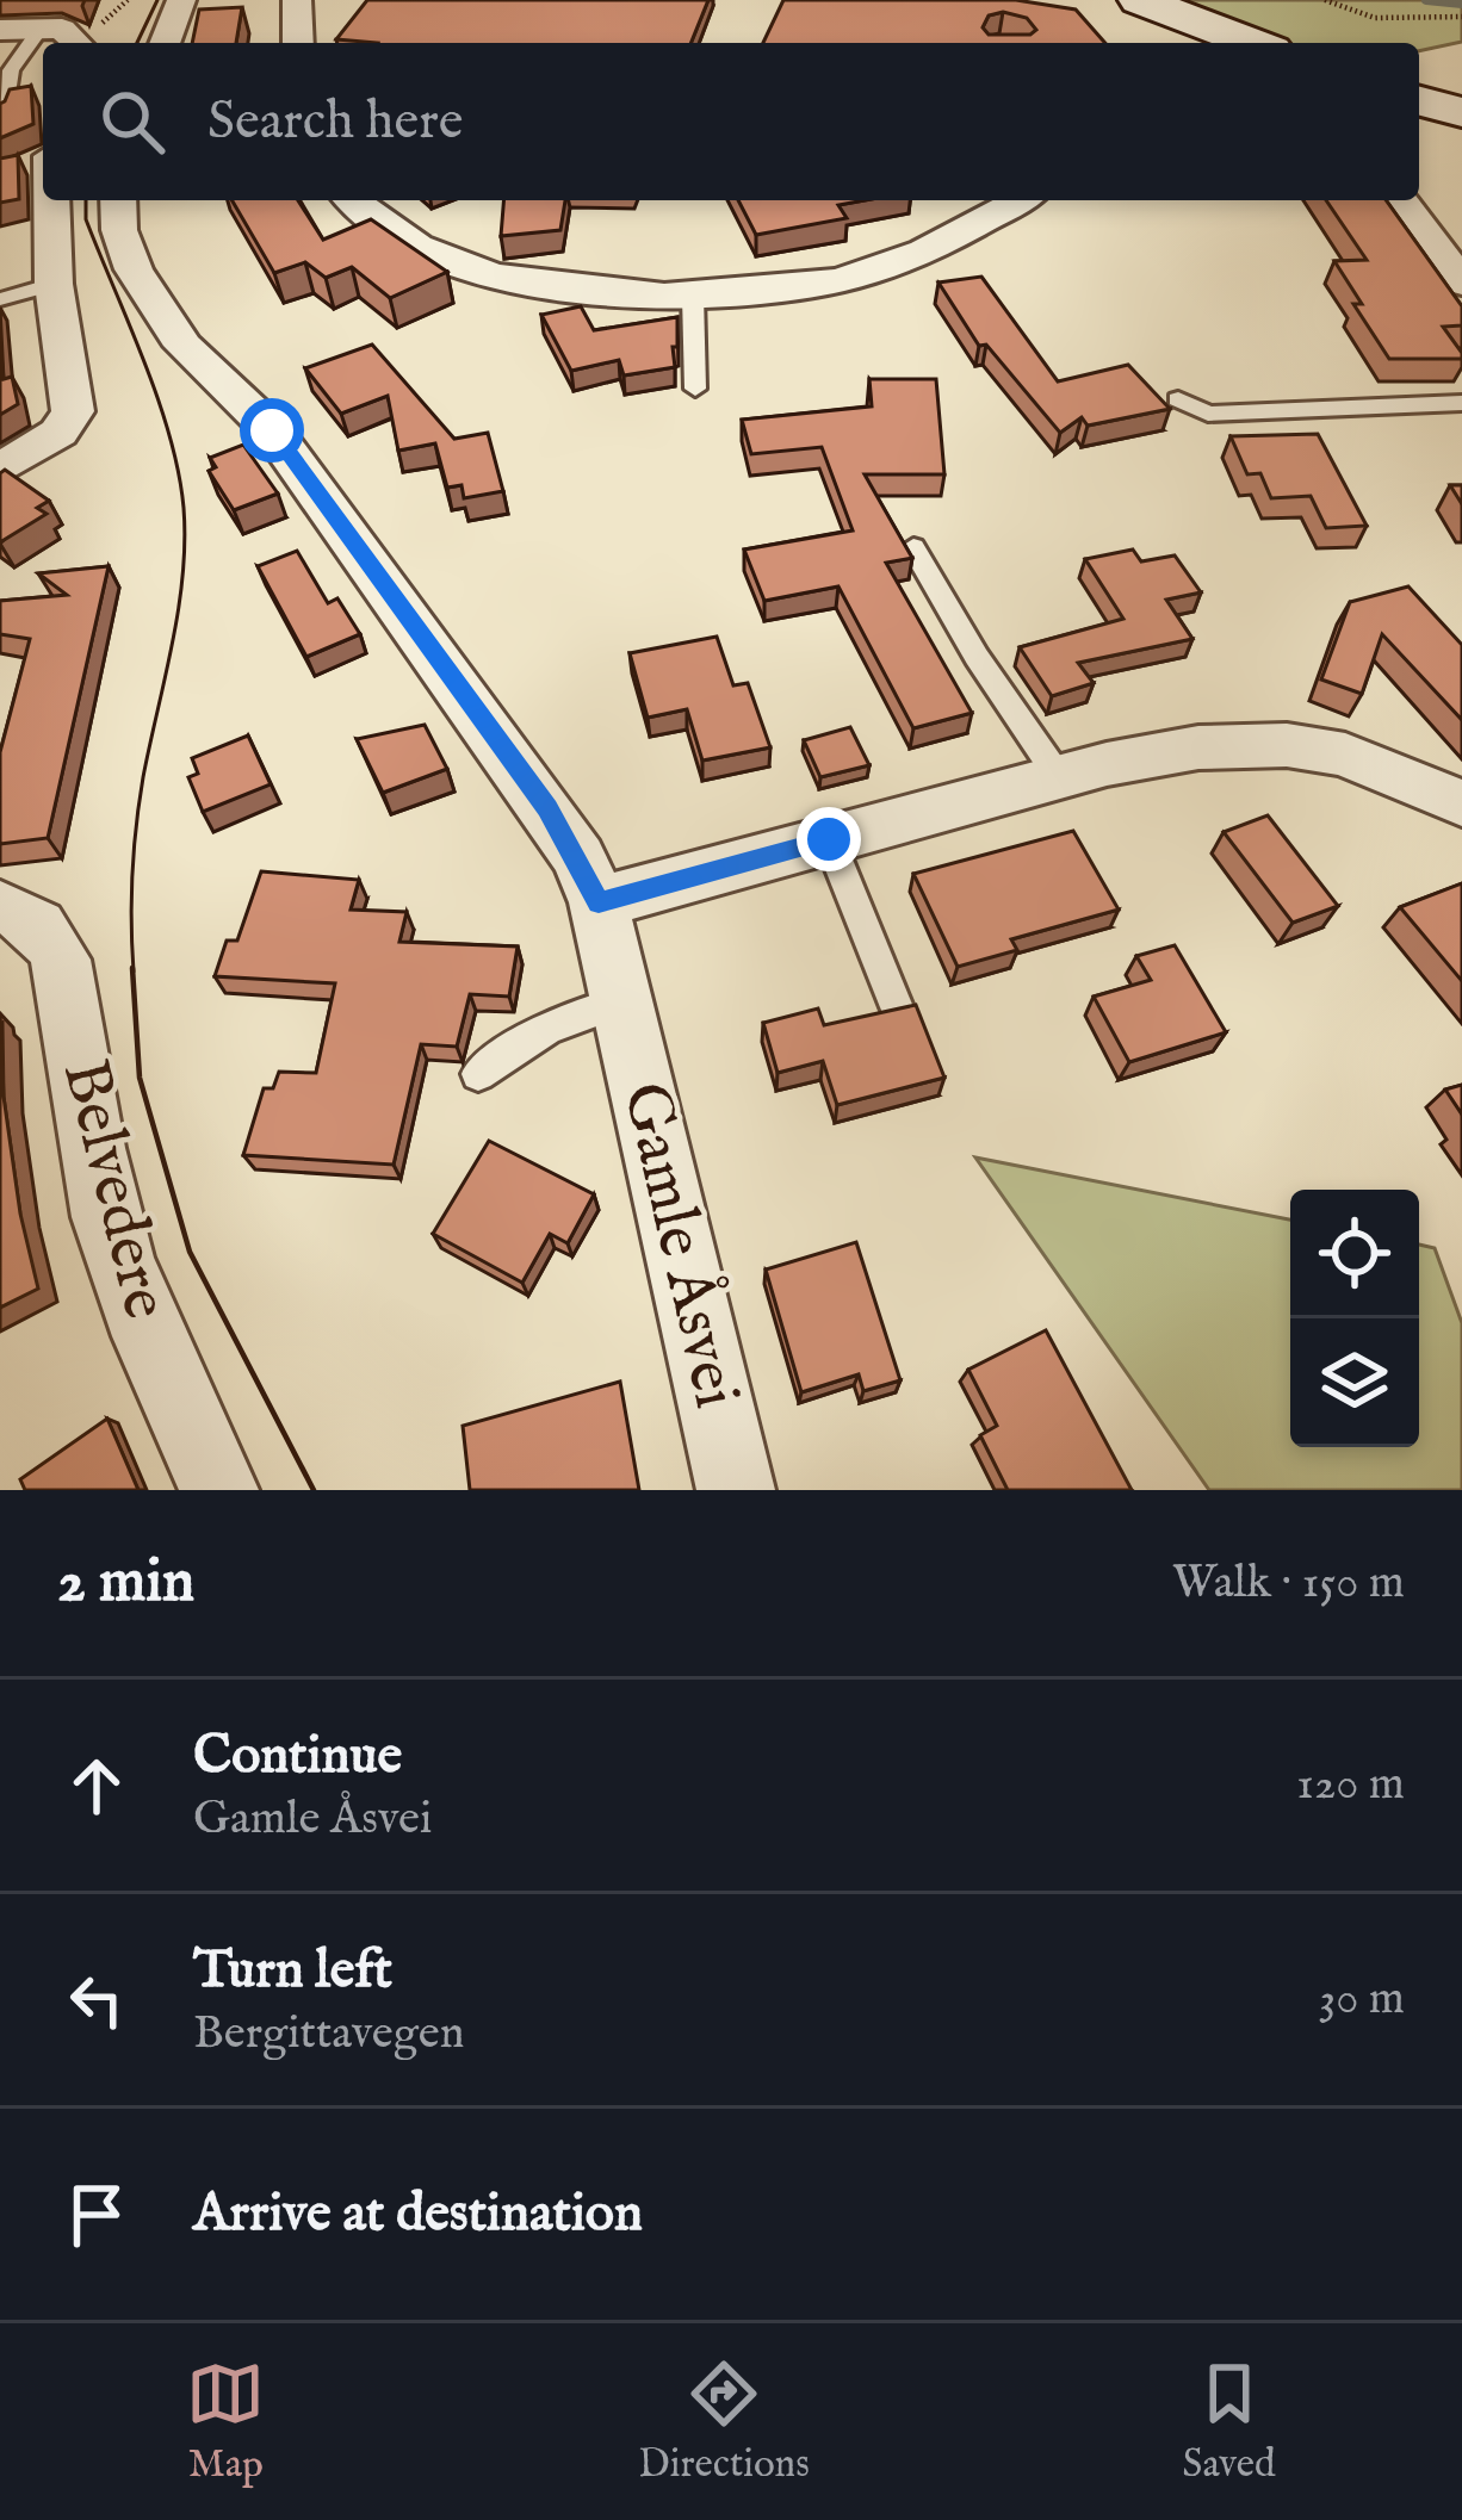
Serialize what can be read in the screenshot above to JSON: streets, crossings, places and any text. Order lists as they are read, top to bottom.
{
  "streets": {
    "street": ["Belvedere", "Gamle Åsvei"]
  },
  "page": {
    "search": "Search here",
    "heading": ["2 min", "Walk · 150 m"],
    "list": [
      ["Continue", "Gamle Åsvei", "120 m"],
      ["Turn left", "Bergittavegen", "30 m"],
      "Arrive at destination"
    ],
    "nav": ["Map", "Directions", "Saved"]
  }
}
